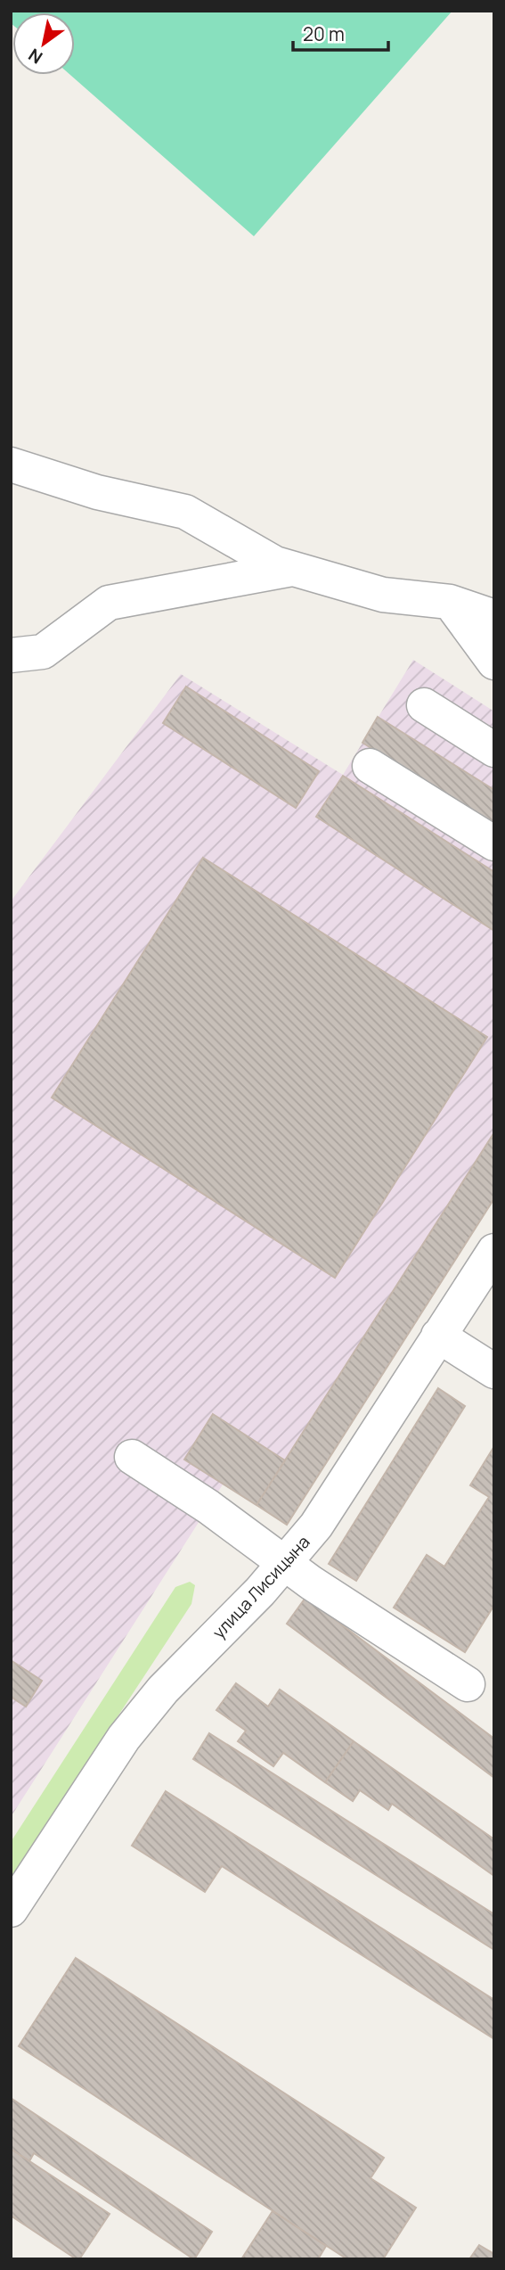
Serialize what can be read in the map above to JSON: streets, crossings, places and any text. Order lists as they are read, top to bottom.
{
  "streets": {
    "street": ["улица Лисицына"]
  },
  "scale_bar": "20 m",
  "north": "bottom left"
}
